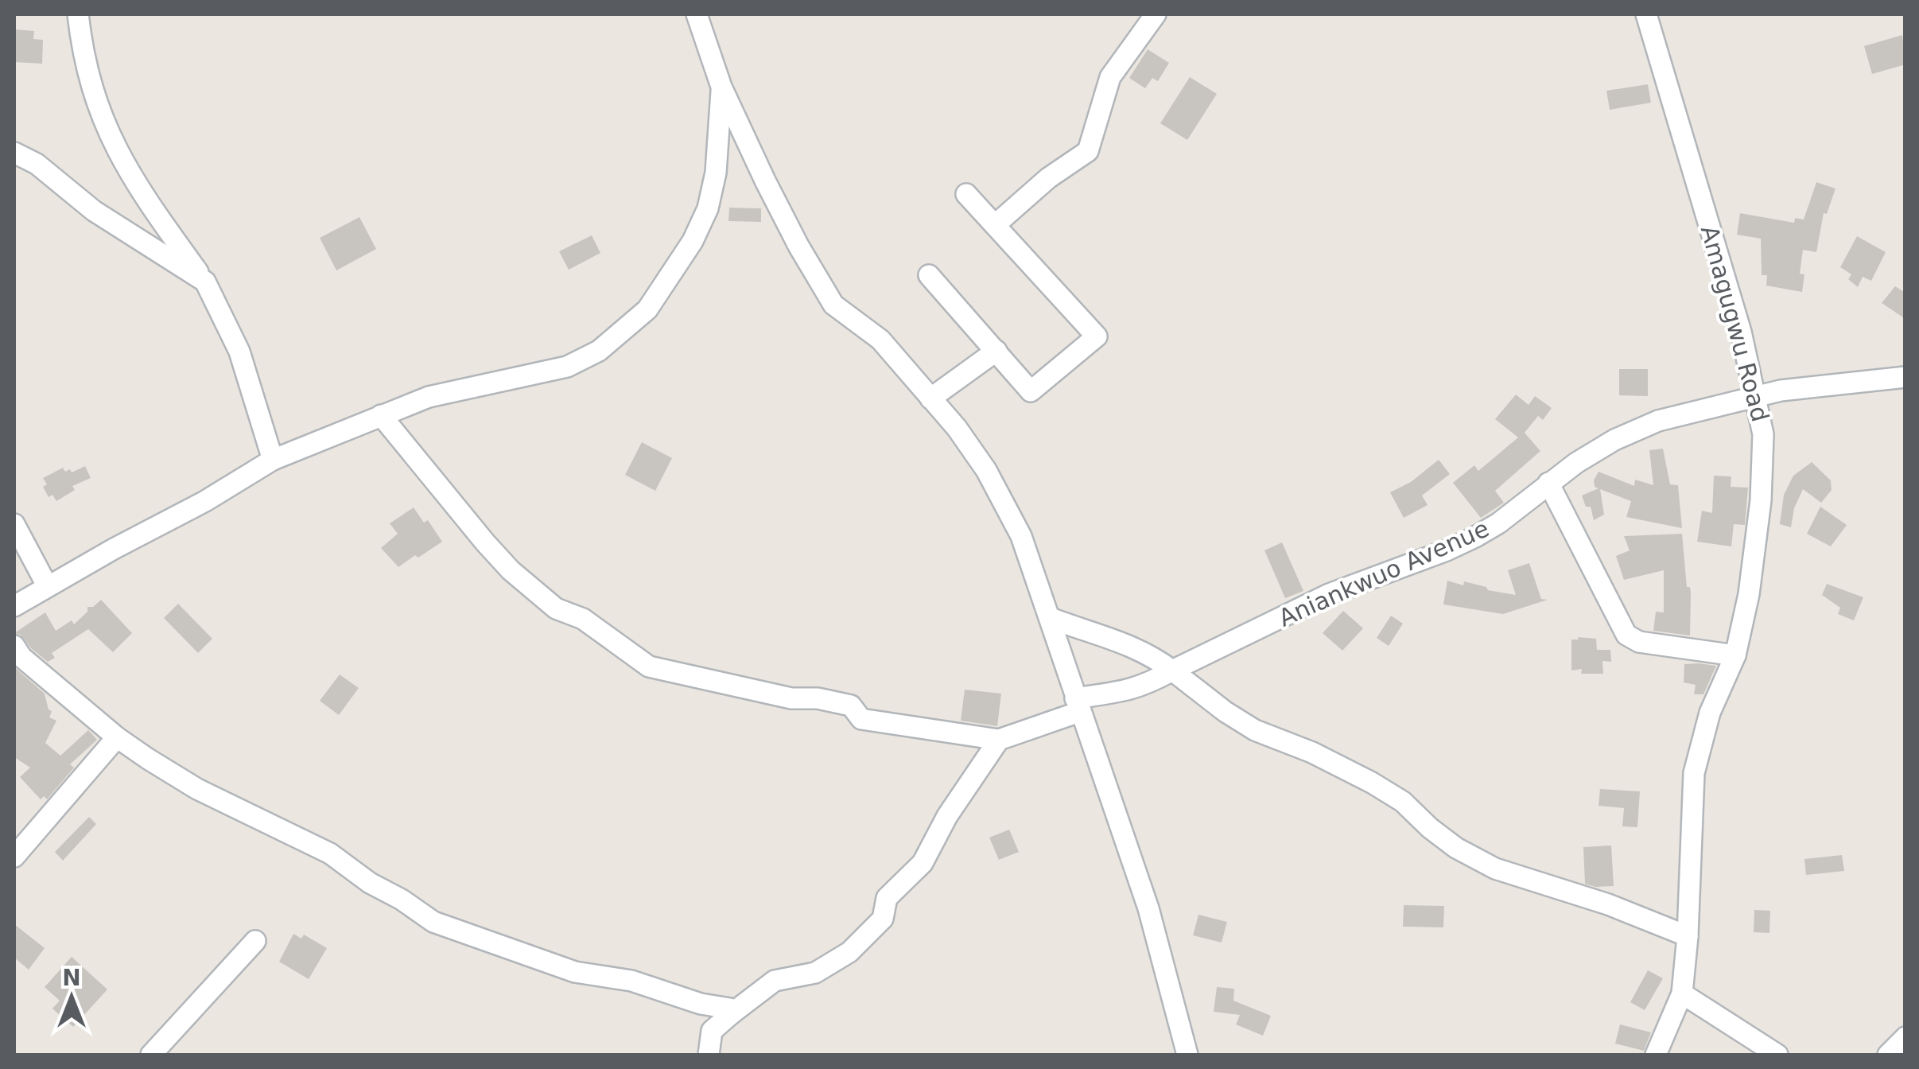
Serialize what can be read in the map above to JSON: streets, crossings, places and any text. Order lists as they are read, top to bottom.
{
  "streets": {
    "street": ["Amagugwu Road", "Aniankwuo Avenue"]
  },
  "crossings": [
    ["Amagugwu Road", "Aniankwuo Avenue"]
  ],
  "north": "top"
}
